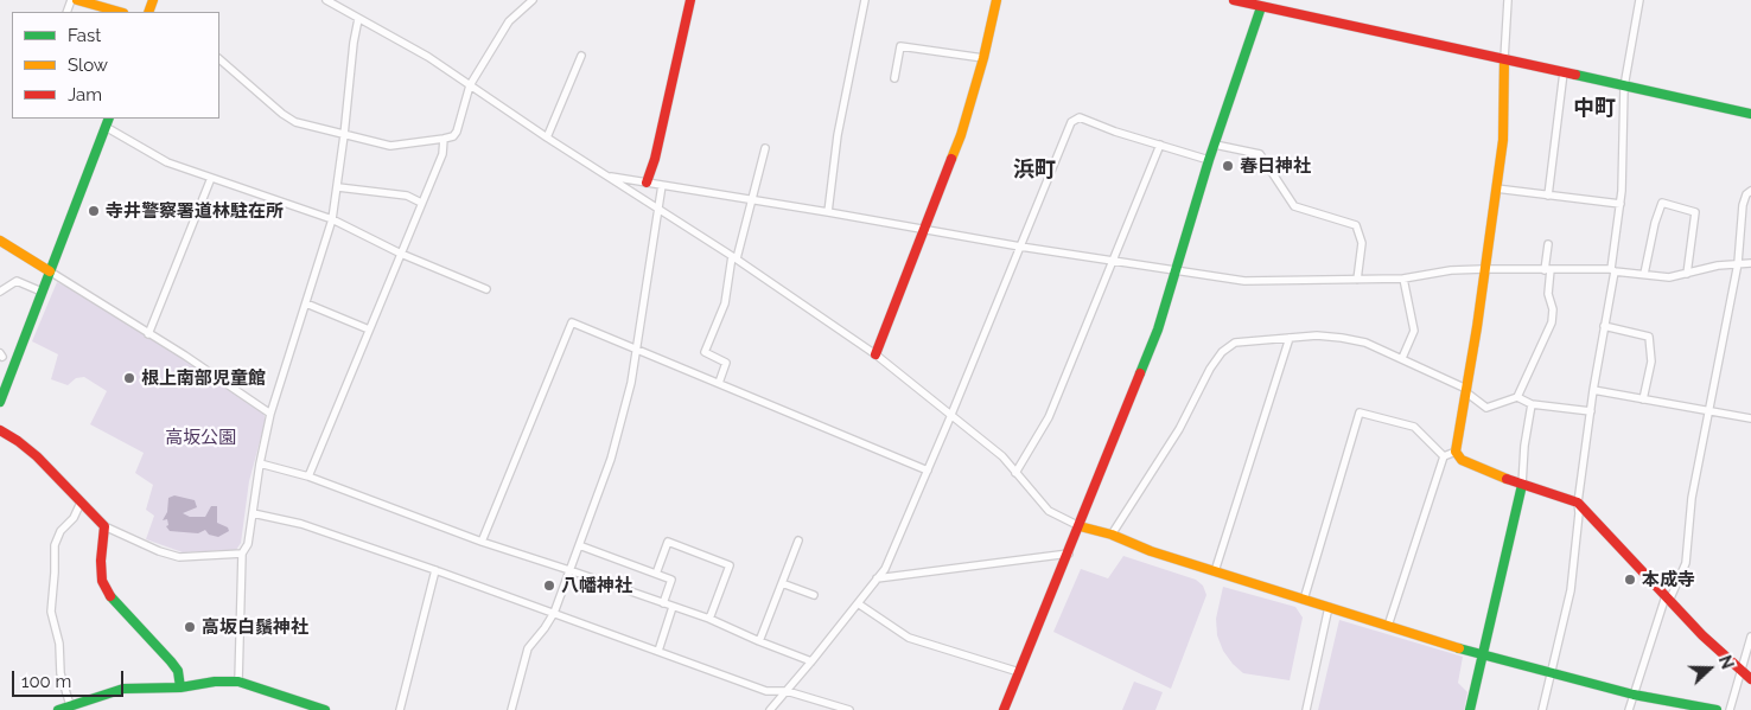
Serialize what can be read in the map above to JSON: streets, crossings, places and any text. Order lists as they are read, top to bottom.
{
  "districts": ["中町", "浜町"],
  "parks": ["高坂公園"],
  "places": [
    "春日神社",
    "寺井警察署道林駐在所",
    "根上南部児童館",
    "本成寺",
    "八幡神社",
    "高坂白鬚神社"
  ],
  "legend": ["Fast", "Slow", "Jam"],
  "scale_bar": "100 m",
  "north": "right"
}
